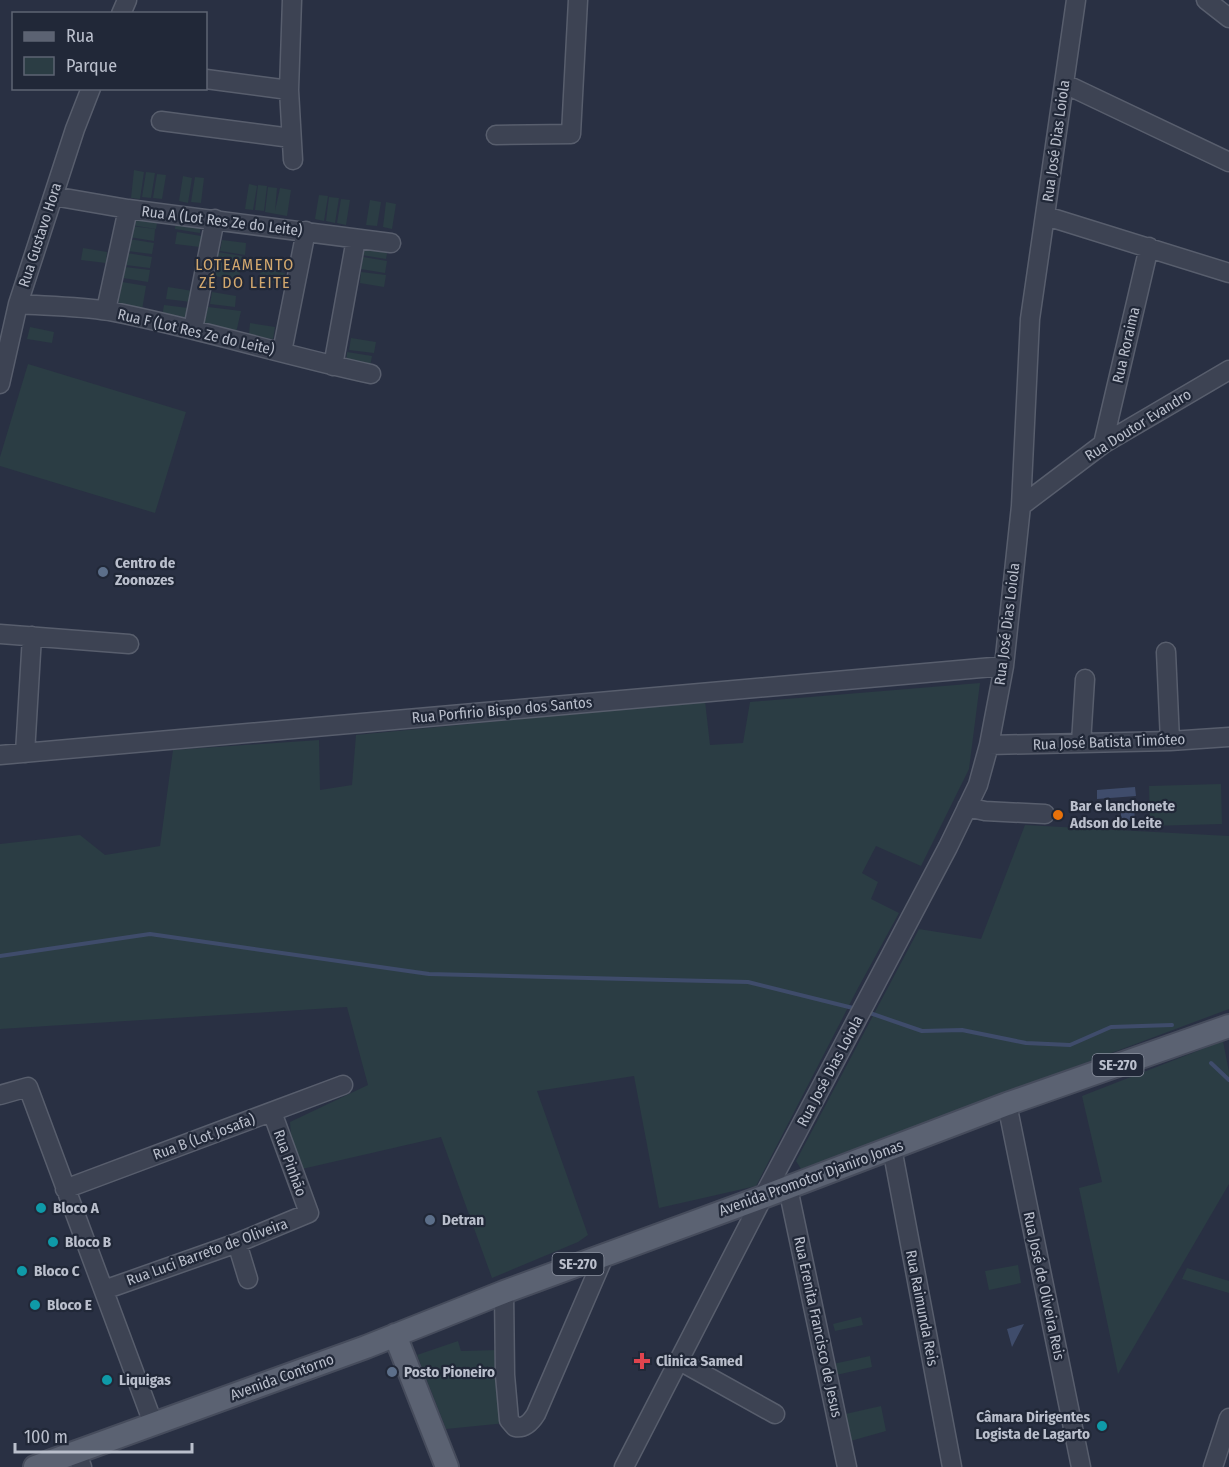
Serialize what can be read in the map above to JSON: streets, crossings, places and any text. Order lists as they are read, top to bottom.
{
  "streets": {
    "main road": ["SE-270", "Avenida Promotor Djaniro Jonas", "Avenida Contorno"],
    "street": [
      "Rua José Dias Loiola",
      "Rua A (Lot Res Ze do Leite)",
      "Rua Gustavo Hora",
      "Rua F (Lot Res Ze do Leite)",
      "Rua Roraima",
      "Rua Doutor Evandro",
      "Rua Porfirio Bispo dos Santos",
      "Rua José Batista Timóteo",
      "Rua B (Lot Josafa)",
      "Rua Pinhão",
      "Rua Luci Barreto de Oliveira",
      "Rua José de Oliveira Reis",
      "Rua Raimunda Reis",
      "Rua Erenita Francisco de Jesus"
    ]
  },
  "crossings": [
    ["Rua José Dias Loiola", "Rua Doutor Evandro"],
    ["Rua José Dias Loiola", "Rua Porfirio Bispo dos Santos"],
    ["Rua José Dias Loiola", "Rua José Batista Timóteo"],
    ["Rua José Dias Loiola", "Avenida Promotor Djaniro Jonas"],
    ["Rua A (Lot Res Ze do Leite)", "Rua Gustavo Hora"],
    ["Rua Gustavo Hora", "Rua F (Lot Res Ze do Leite)"],
    ["Rua Roraima", "Rua Doutor Evandro"],
    ["Rua B (Lot Josafa)", "Rua Pinhão"],
    ["Rua Pinhão", "Rua Luci Barreto de Oliveira"],
    ["Avenida Promotor Djaniro Jonas", "Rua José de Oliveira Reis"],
    ["Avenida Promotor Djaniro Jonas", "Rua Raimunda Reis"],
    ["Avenida Promotor Djaniro Jonas", "Rua Erenita Francisco de Jesus"],
    ["Avenida Promotor Djaniro Jonas", "Avenida Contorno"]
  ],
  "districts": ["LOTEAMENTO ZÉ DO LEITE"],
  "places": {
    "other": [
      "Centro de Zoonozes",
      "Bar e lanchonete Adson do Leite",
      "Bloco A",
      "Detran",
      "Bloco B",
      "Bloco C",
      "Bloco E",
      "Posto Pioneiro",
      "Liquigas",
      "Câmara Dirigentes Logista de Lagarto"
    ],
    "health": ["Clinica Samed"]
  },
  "legend": ["Rua", "Parque"],
  "scale_bar": "100 m"
}
